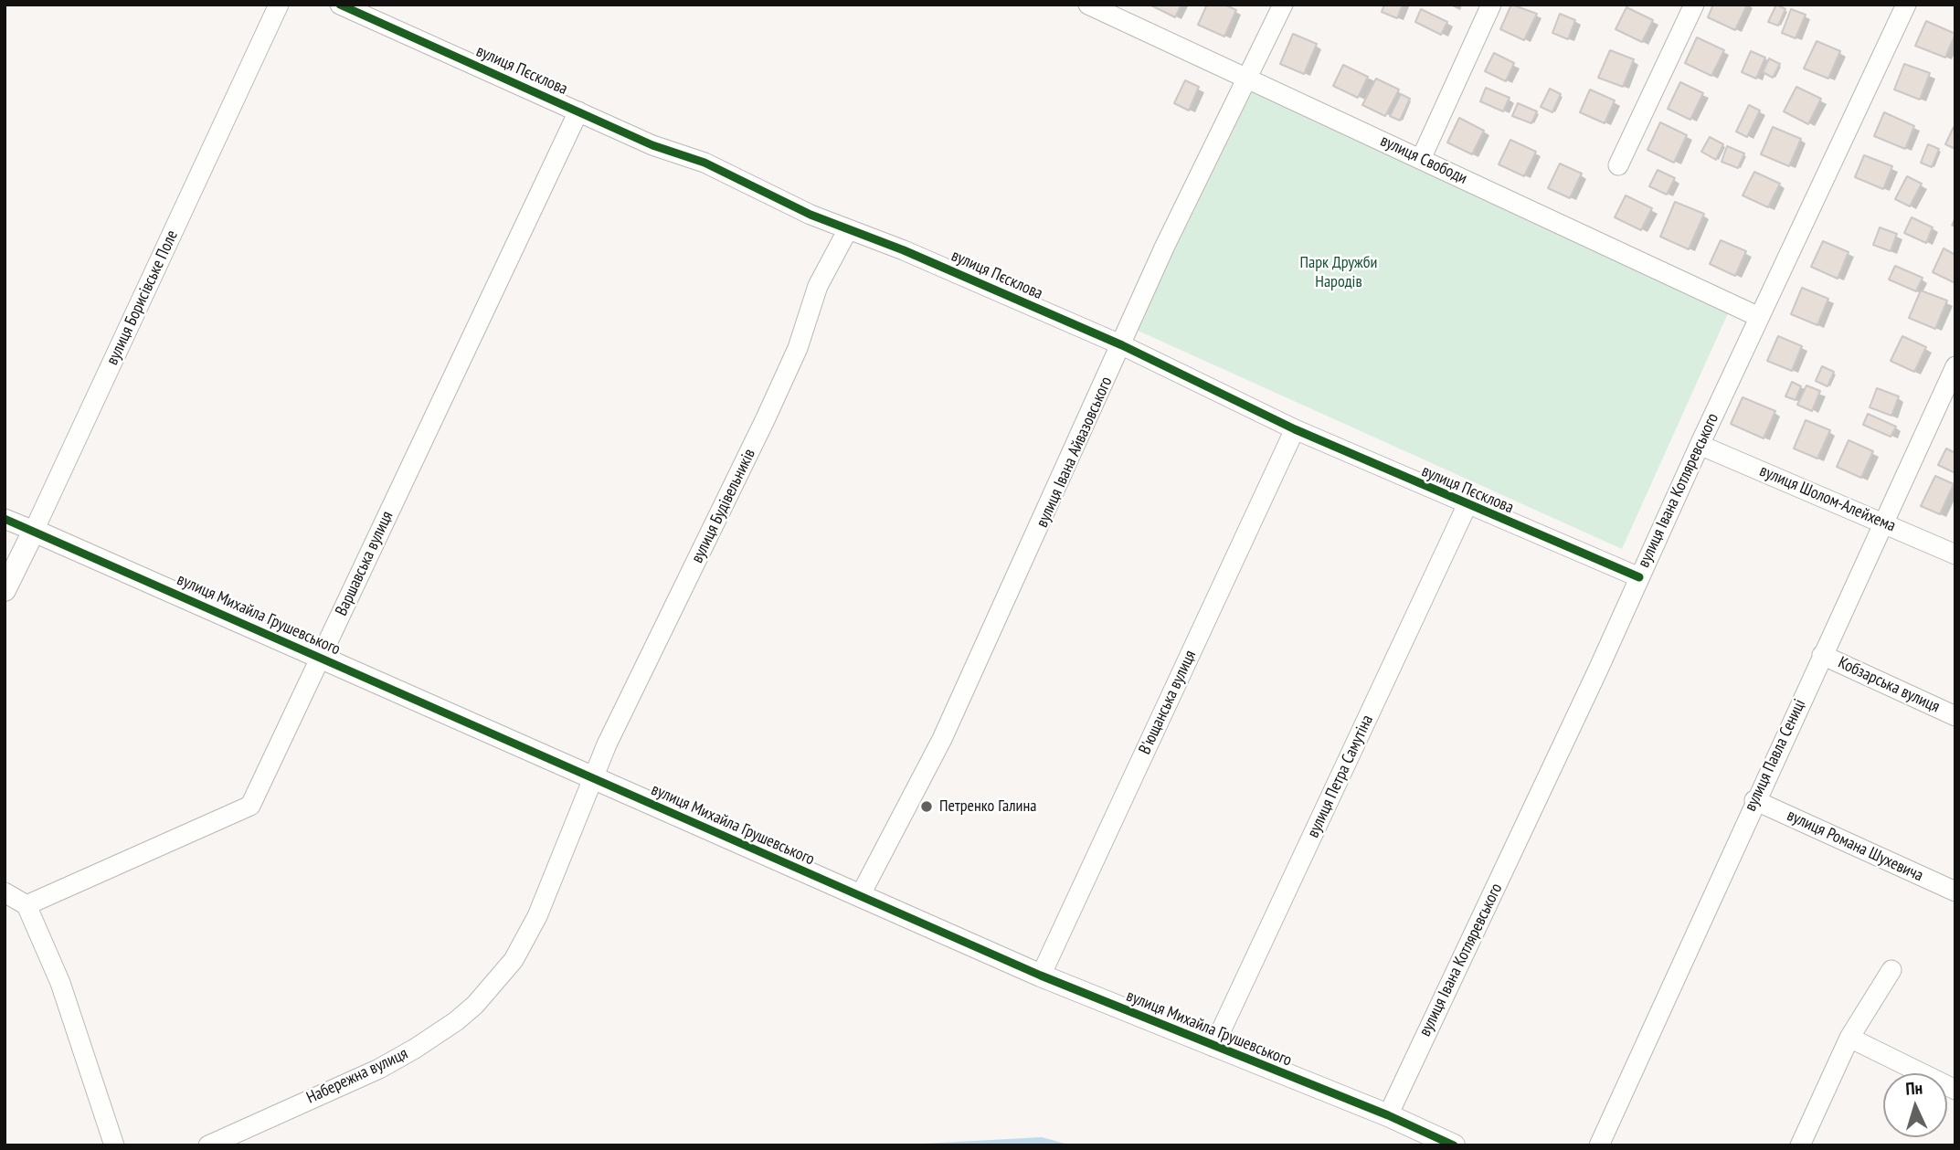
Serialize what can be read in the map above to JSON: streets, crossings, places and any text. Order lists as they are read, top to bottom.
{
  "streets": {
    "street": [
      "вулиця Пєсклова",
      "вулиця Свободи",
      "вулиця Борисівське Поле",
      "вулиця Івана Айвазовського",
      "вулиця Івана Котляревського",
      "вулиця Шолом-Алейхема",
      "вулиця Будівельників",
      "Варшавська вулиця",
      "вулиця Михайла Грушевського",
      "Кобзарська вулиця",
      "В'ющанська вулиця",
      "вулиця Павла Сениці",
      "вулиця Петра Самутіна",
      "вулиця Романа Шухевича",
      "Набережна вулиця"
    ]
  },
  "crossings": [
    ["вулиця Пєсклова", "вулиця Івана Айвазовського"],
    ["вулиця Пєсклова", "вулиця Івана Котляревського"],
    ["вулиця Пєсклова", "вулиця Будівельників"],
    ["вулиця Пєсклова", "Варшавська вулиця"],
    ["вулиця Пєсклова", "В'ющанська вулиця"],
    ["вулиця Пєсклова", "вулиця Петра Самутіна"],
    ["вулиця Свободи", "вулиця Івана Айвазовського"],
    ["вулиця Свободи", "вулиця Івана Котляревського"],
    ["вулиця Борисівське Поле", "вулиця Михайла Грушевського"],
    ["вулиця Івана Айвазовського", "вулиця Михайла Грушевського"],
    ["вулиця Івана Котляревського", "вулиця Шолом-Алейхема"],
    ["вулиця Івана Котляревського", "вулиця Михайла Грушевського"],
    ["вулиця Шолом-Алейхема", "вулиця Павла Сениці"],
    ["вулиця Будівельників", "вулиця Михайла Грушевського"],
    ["вулиця Будівельників", "Набережна вулиця"],
    ["Варшавська вулиця", "вулиця Михайла Грушевського"],
    ["вулиця Михайла Грушевського", "В'ющанська вулиця"],
    ["вулиця Михайла Грушевського", "вулиця Петра Самутіна"],
    ["вулиця Михайла Грушевського", "Набережна вулиця"],
    ["Кобзарська вулиця", "вулиця Павла Сениці"],
    ["вулиця Павла Сениці", "вулиця Романа Шухевича"]
  ],
  "parks": ["Парк Дружби Народів"],
  "places": ["Петренко Галина"],
  "north": "top"
}
